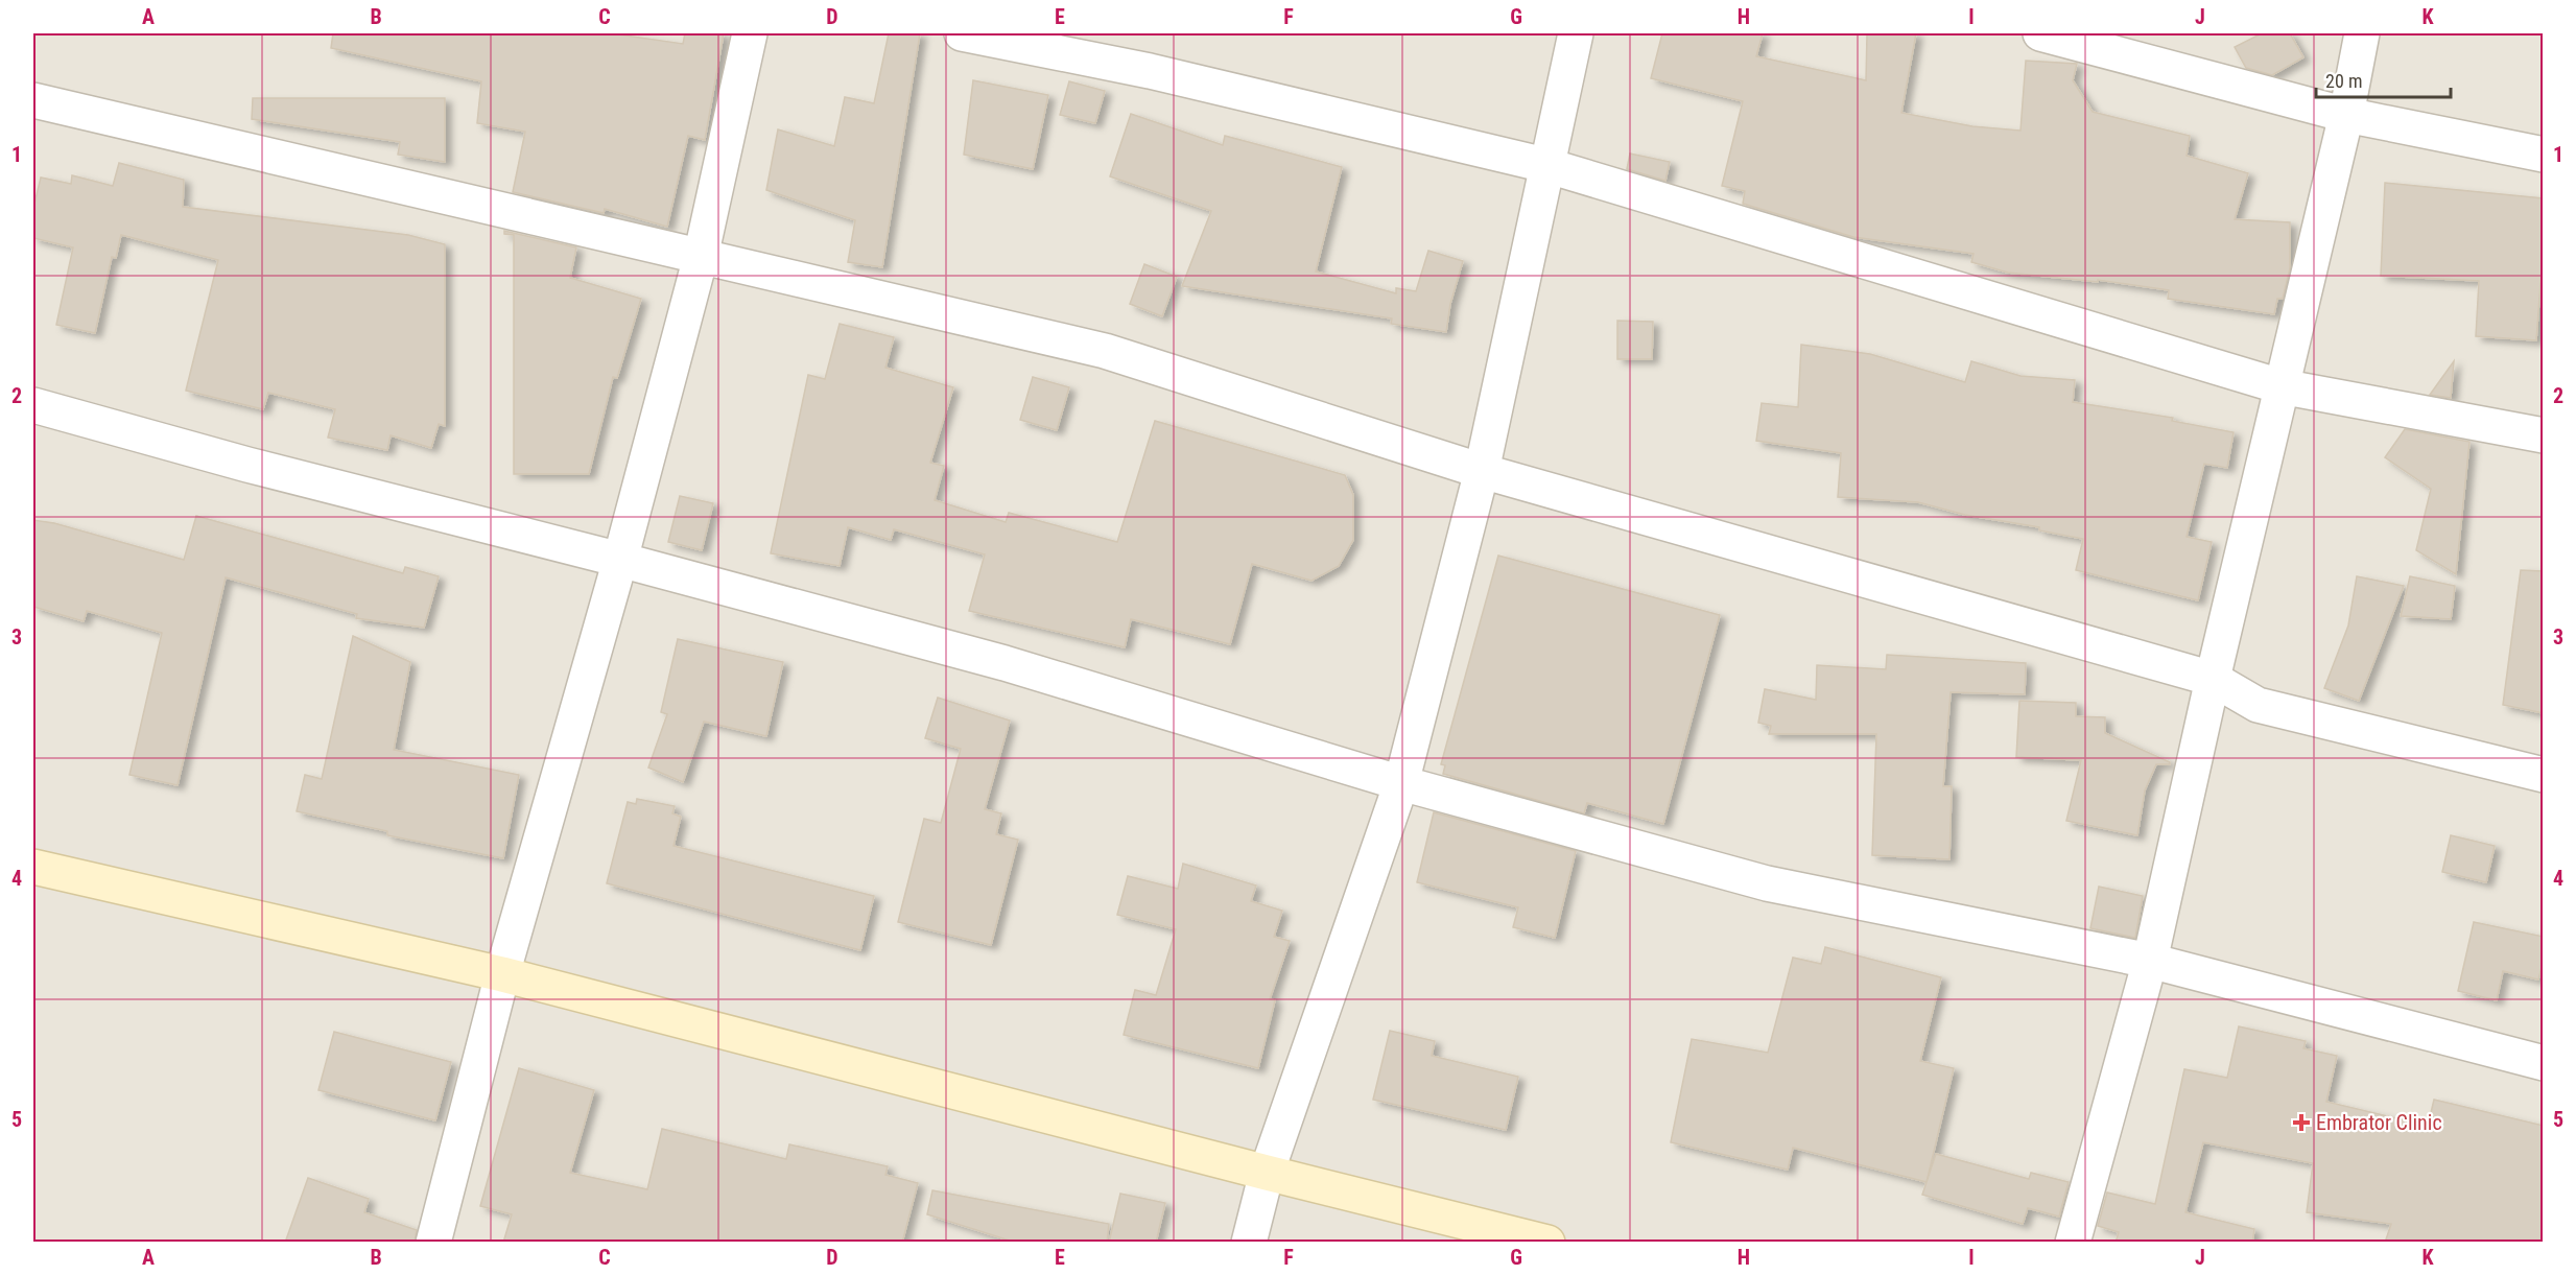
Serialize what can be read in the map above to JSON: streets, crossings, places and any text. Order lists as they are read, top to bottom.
{
  "places": {
    "health": ["Embrator Clinic"]
  },
  "scale_bar": "20 m",
  "grid": {
    "columns": [
      "A",
      "B",
      "C",
      "D",
      "E",
      "F",
      "G",
      "H",
      "I",
      "J",
      "K"
    ],
    "rows": [
      "1",
      "2",
      "3",
      "4",
      "5"
    ]
  }
}
